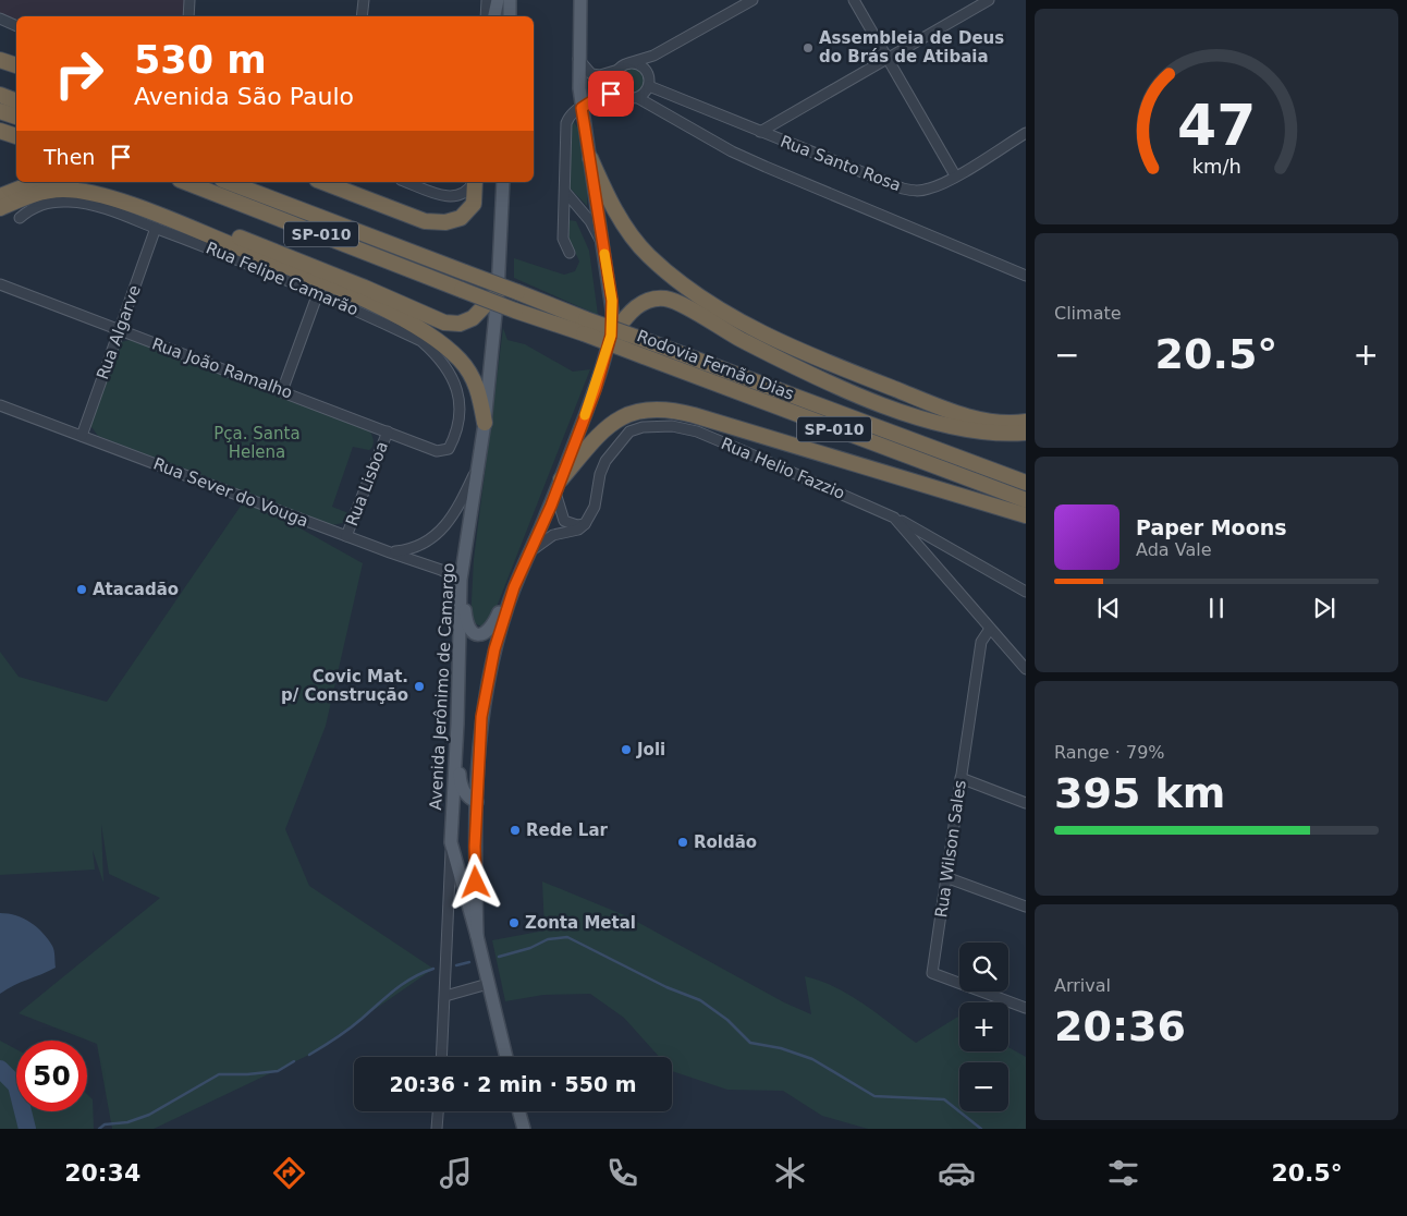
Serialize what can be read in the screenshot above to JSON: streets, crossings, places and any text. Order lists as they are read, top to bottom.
{
  "streets": {
    "highway": ["SP-010", "Rodovia Fernão Dias"],
    "main road": ["Avenida Jerônimo de Camargo"],
    "street": [
      "Rua Santo Rosa",
      "Rua Felipe Camarão",
      "Rua Algarve",
      "Rua João Ramalho",
      "Rua Helio Fazzio",
      "Rua Lisboa",
      "Rua Sever do Vouga",
      "Rua Wilson Sales"
    ]
  },
  "crossings": [
    ["Rua Felipe Camarão", "Rua Algarve"],
    ["Rua Felipe Camarão", "Rua João Ramalho"],
    ["Rua Algarve", "Rua João Ramalho"],
    ["Rua Algarve", "Rua Sever do Vouga"],
    ["Rua João Ramalho", "Rua Lisboa"],
    ["Rua Helio Fazzio", "Rua Wilson Sales"],
    ["Rua Lisboa", "Rua Sever do Vouga"],
    ["Rua Sever do Vouga", "Avenida Jerônimo de Camargo"]
  ],
  "parks": ["Pça. Santa Helena"],
  "places": [
    "Assembleia de Deus do Brás de Atibaia",
    "Atacadão",
    "Covic Mat. p/ Construção",
    "Joli",
    "Rede Lar",
    "Roldão",
    "Zonta Metal"
  ],
  "page": {
    "turn": ["530 m", "Avenida São Paulo"],
    "then": "Then",
    "tile": [
      "Climate",
      ["Range · 79%", "395 km"],
      ["Arrival", "20:36"]
    ],
    "heat": ["−", "20.5°", "+"],
    "song": ["Paper Moons", "Ada Vale"],
    "map_buttons": ["+", "−"],
    "limit": "50",
    "trip": "20:36 · 2 min · 550 m",
    "tabs": ["20:34", "20.5°"],
    "gauge": ["47", "km/h"]
  }
}
